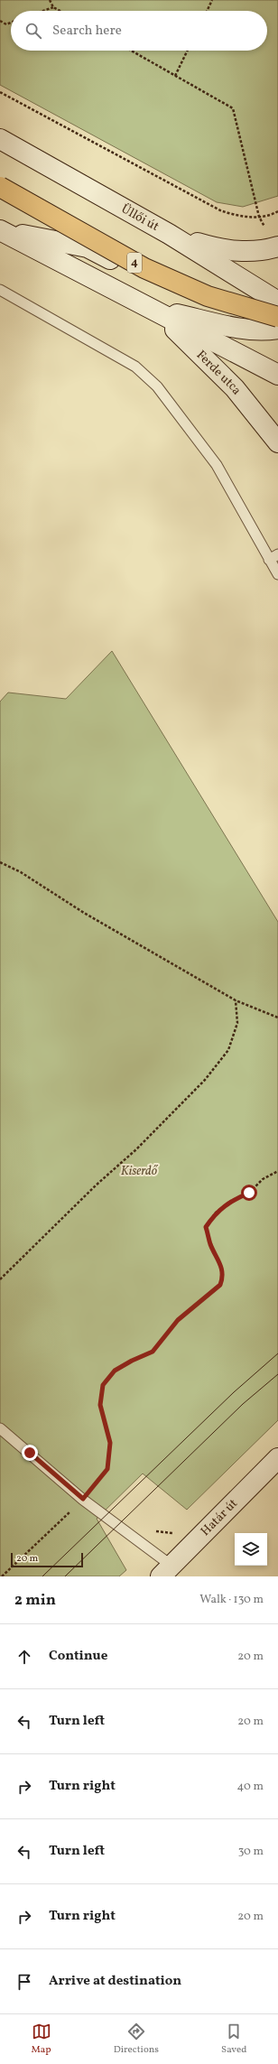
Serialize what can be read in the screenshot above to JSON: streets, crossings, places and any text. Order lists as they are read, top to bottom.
{
  "streets": {
    "main road": [
      "Üllői út",
      "4",
      "Ferde utca",
      "Határ út"
    ]
  },
  "parks": ["Kiserdő"],
  "scale_bar": "20 m",
  "page": {
    "search": "Search here",
    "scale": "20 m",
    "heading": ["2 min", "Walk · 130 m"],
    "list": [
      ["Continue", "20 m"],
      ["Turn left", "20 m"],
      ["Turn right", "40 m"],
      ["Turn left", "30 m"],
      ["Turn right", "20 m"],
      "Arrive at destination"
    ],
    "nav": ["Map", "Directions", "Saved"]
  }
}
